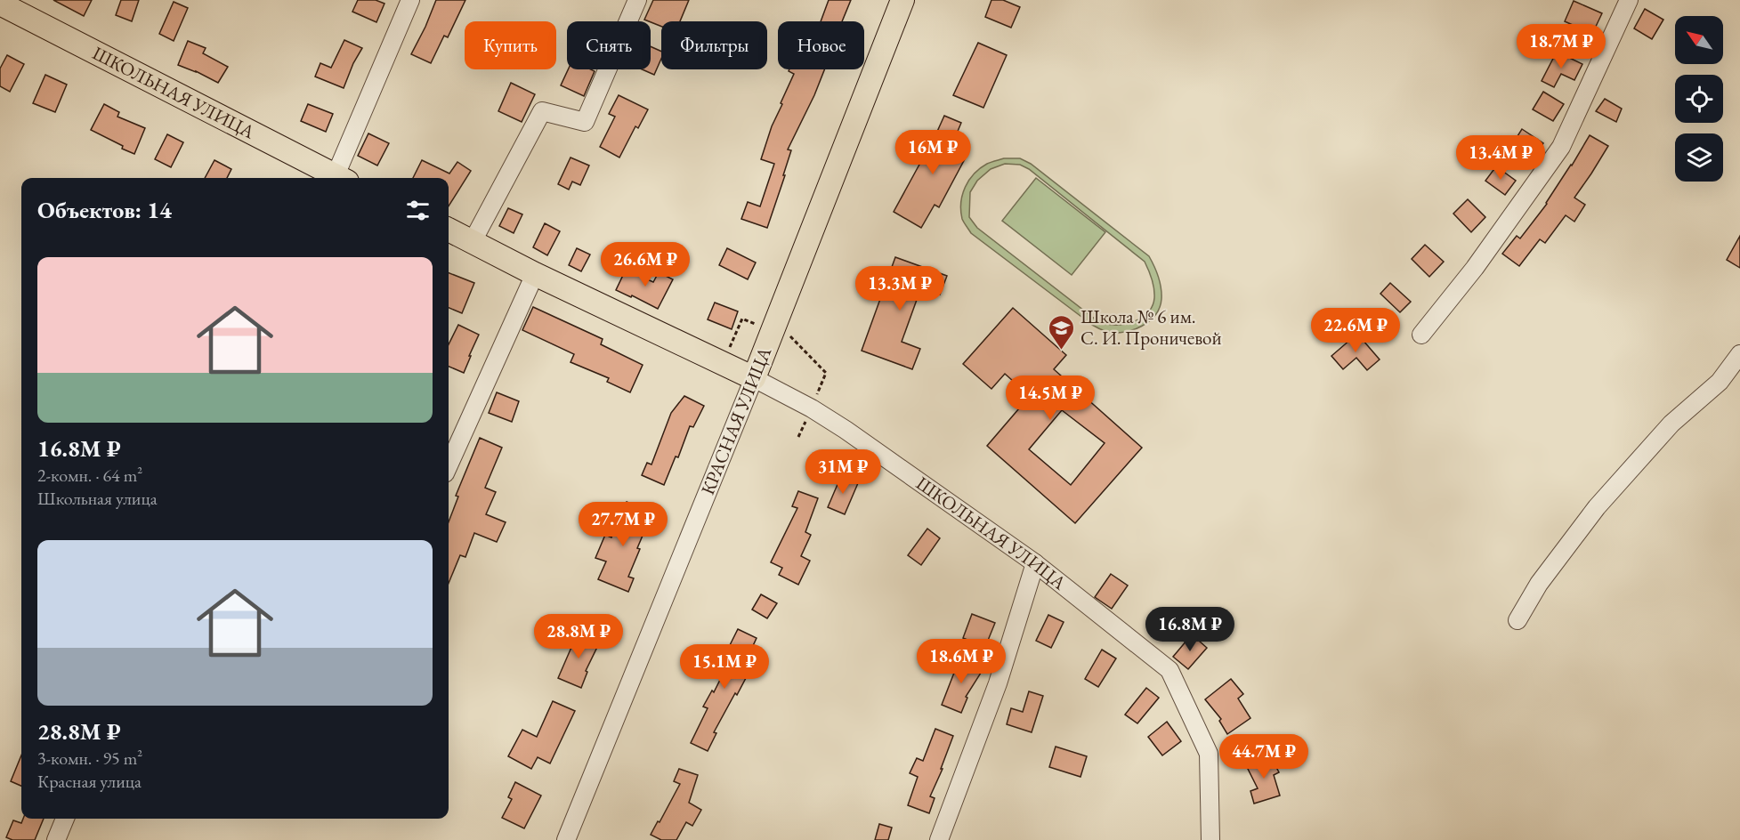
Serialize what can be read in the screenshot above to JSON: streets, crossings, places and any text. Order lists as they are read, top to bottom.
{
  "streets": {
    "main road": ["ШКОЛЬНАЯ УЛИЦА", "КРАСНАЯ УЛИЦА"]
  },
  "crossings": [
    ["ШКОЛЬНАЯ УЛИЦА", "КРАСНАЯ УЛИЦА"]
  ],
  "places": {
    "school or university": ["Школа № 6 им. С. И. Проничевой"]
  },
  "north": "top left",
  "page": {
    "chip": [
      "Купить",
      "Снять",
      "Фильтры",
      "Новое"
    ],
    "price": [
      "18.7M ₽",
      "16M ₽",
      "13.4M ₽",
      "26.6M ₽",
      "13.3M ₽",
      "22.6M ₽",
      "14.5M ₽",
      "31M ₽",
      "27.7M ₽",
      "16.8M ₽",
      "28.8M ₽",
      "18.6M ₽",
      "15.1M ₽",
      "44.7M ₽"
    ],
    "heading": "Объектов: 14",
    "list": [
      {
        "name": "16.8M ₽",
        "note": "2-комн. · 64 m² · Школьная улица"
      },
      {
        "name": "28.8M ₽",
        "note": "3-комн. · 95 m² · Красная улица"
      }
    ]
  }
}
